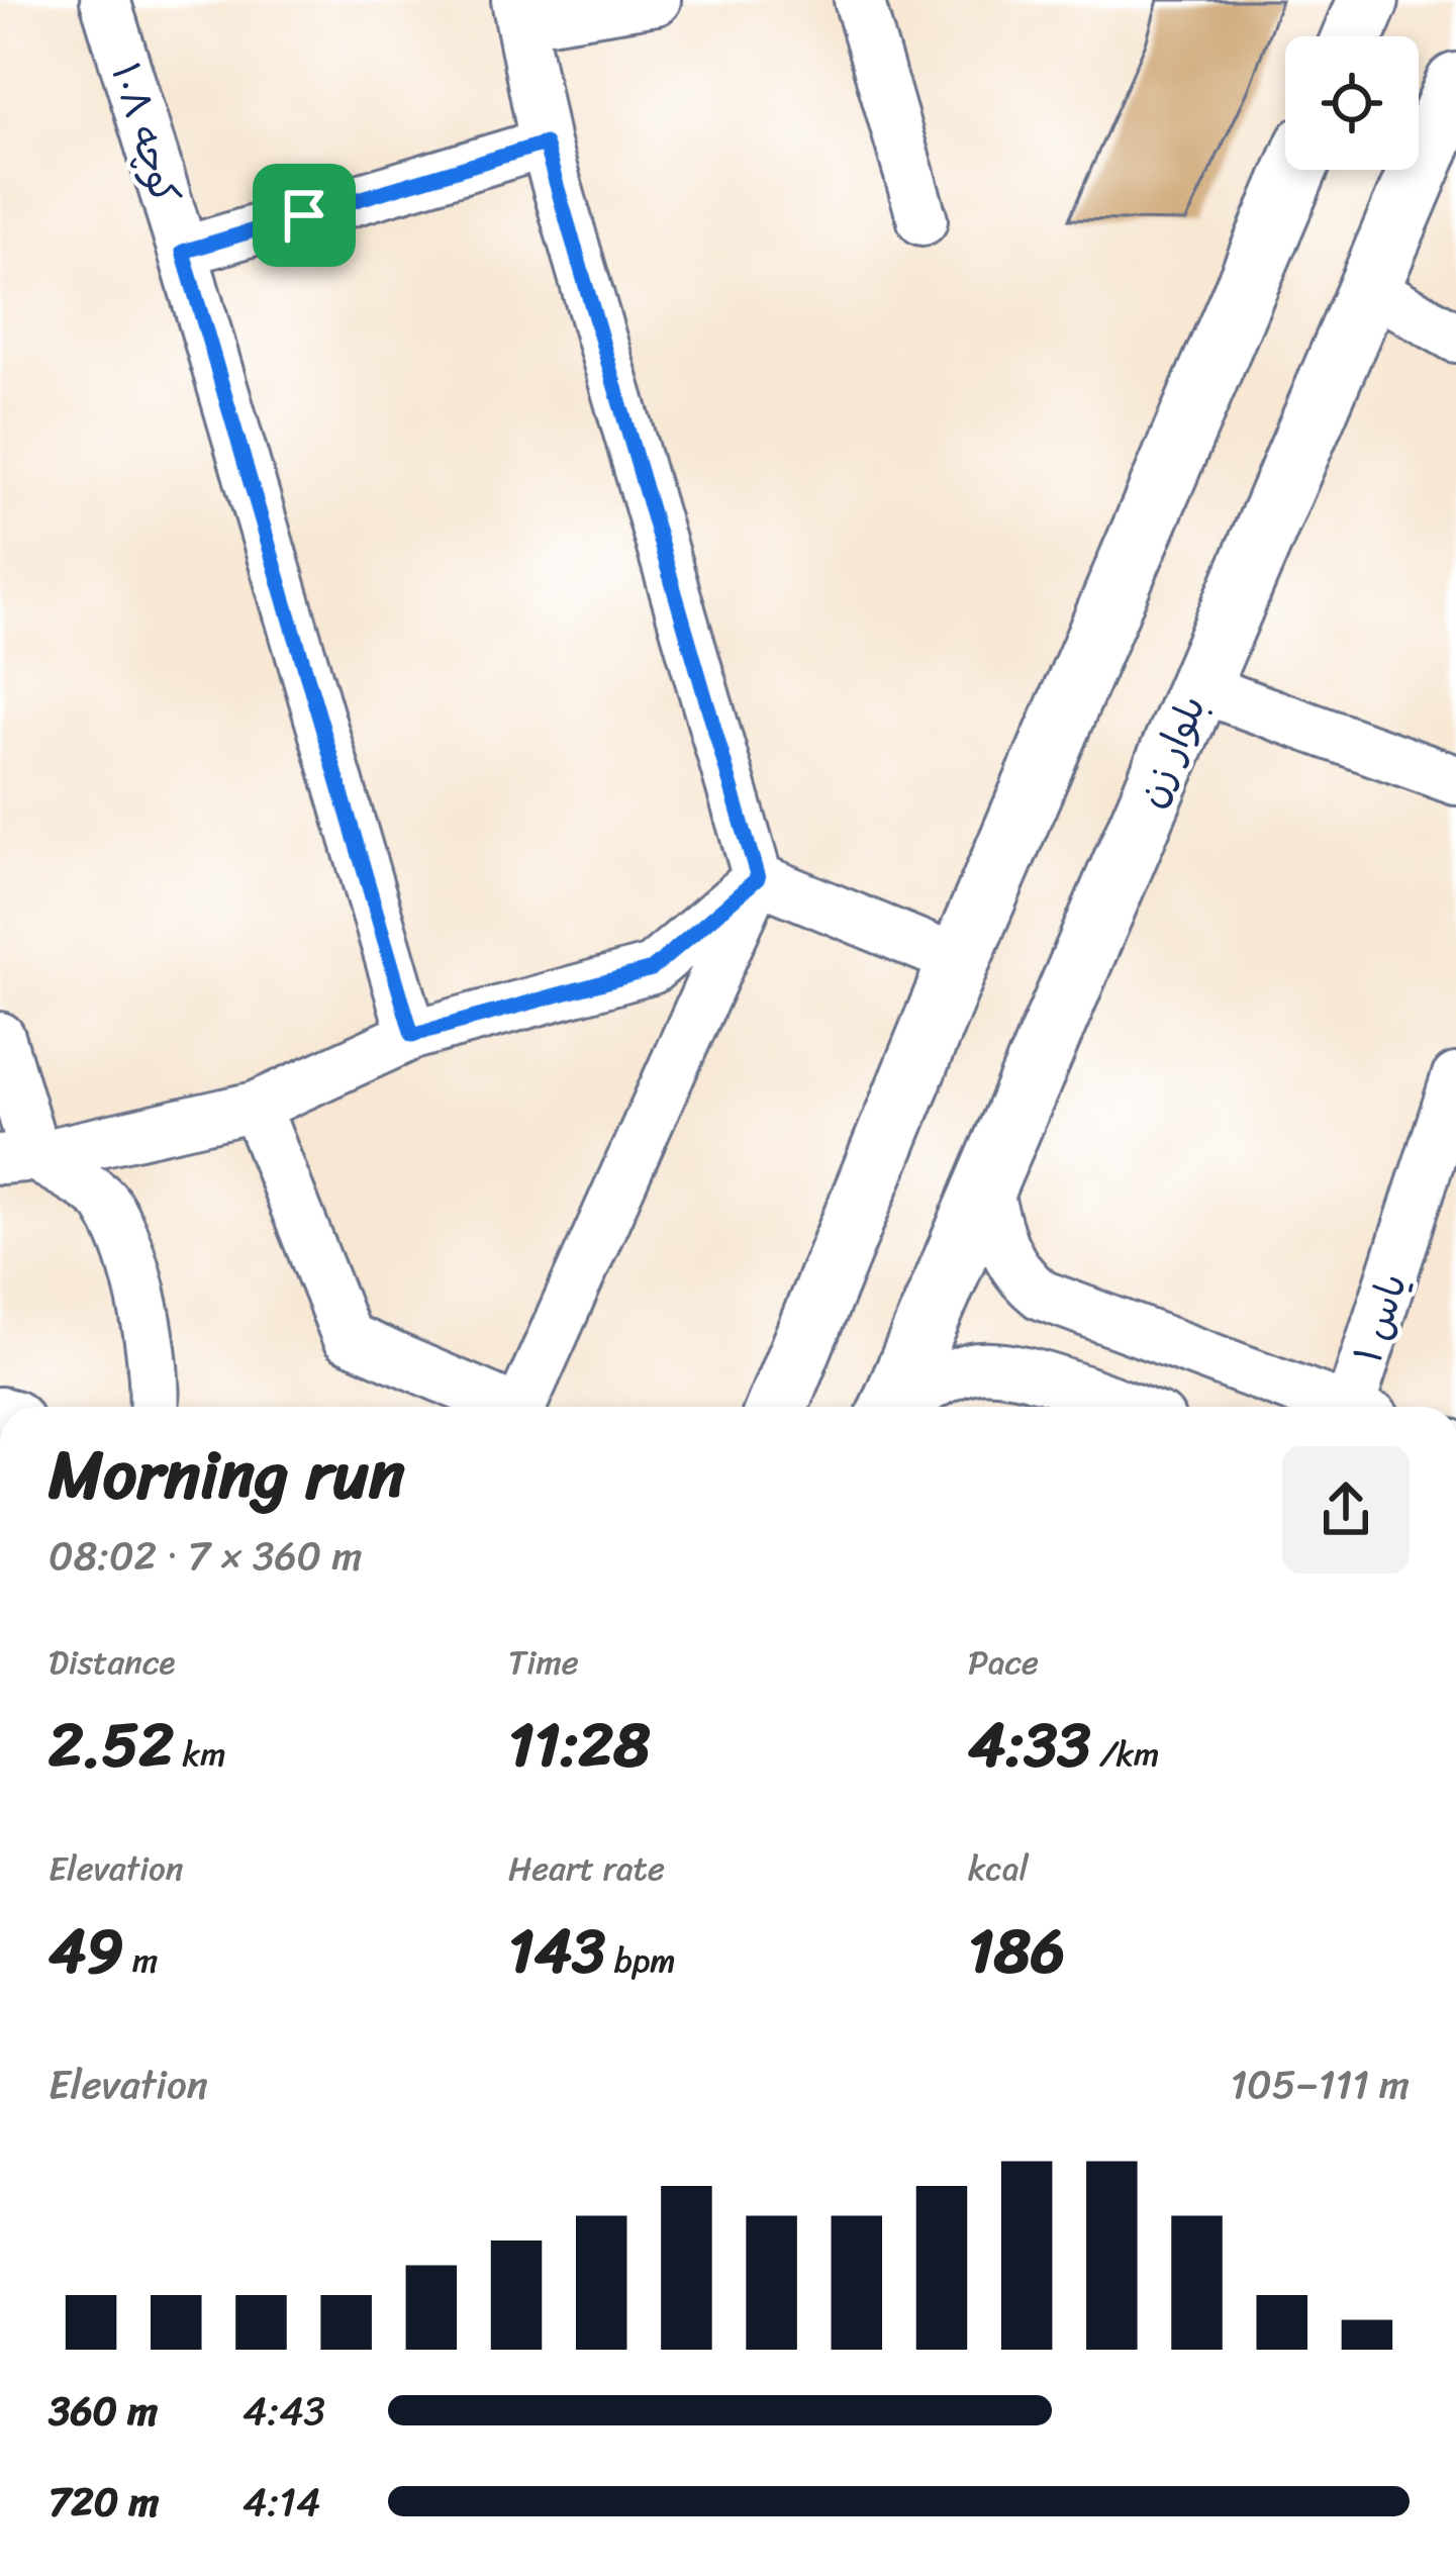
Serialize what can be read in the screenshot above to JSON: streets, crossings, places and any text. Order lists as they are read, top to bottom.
{
  "streets": {
    "main road": ["بلوار زن"],
    "street": ["کوچه ۱۰۸", "یاس ۱"]
  },
  "page": {
    "heading": ["Morning run", "08:02 · 7 × 360 m"],
    "stats": [
      ["Distance", "2.52 km"],
      ["Time", "11:28"],
      ["Pace", "4:33 /km"],
      ["Elevation", "49 m"],
      ["Heart rate", "143 bpm"],
      ["kcal", "186"]
    ],
    "chart": ["Elevation", "105–111 m"],
    "list": [
      {
        "name": "360 m",
        "note": "4:43"
      },
      {
        "name": "720 m",
        "note": "4:14"
      }
    ]
  }
}
